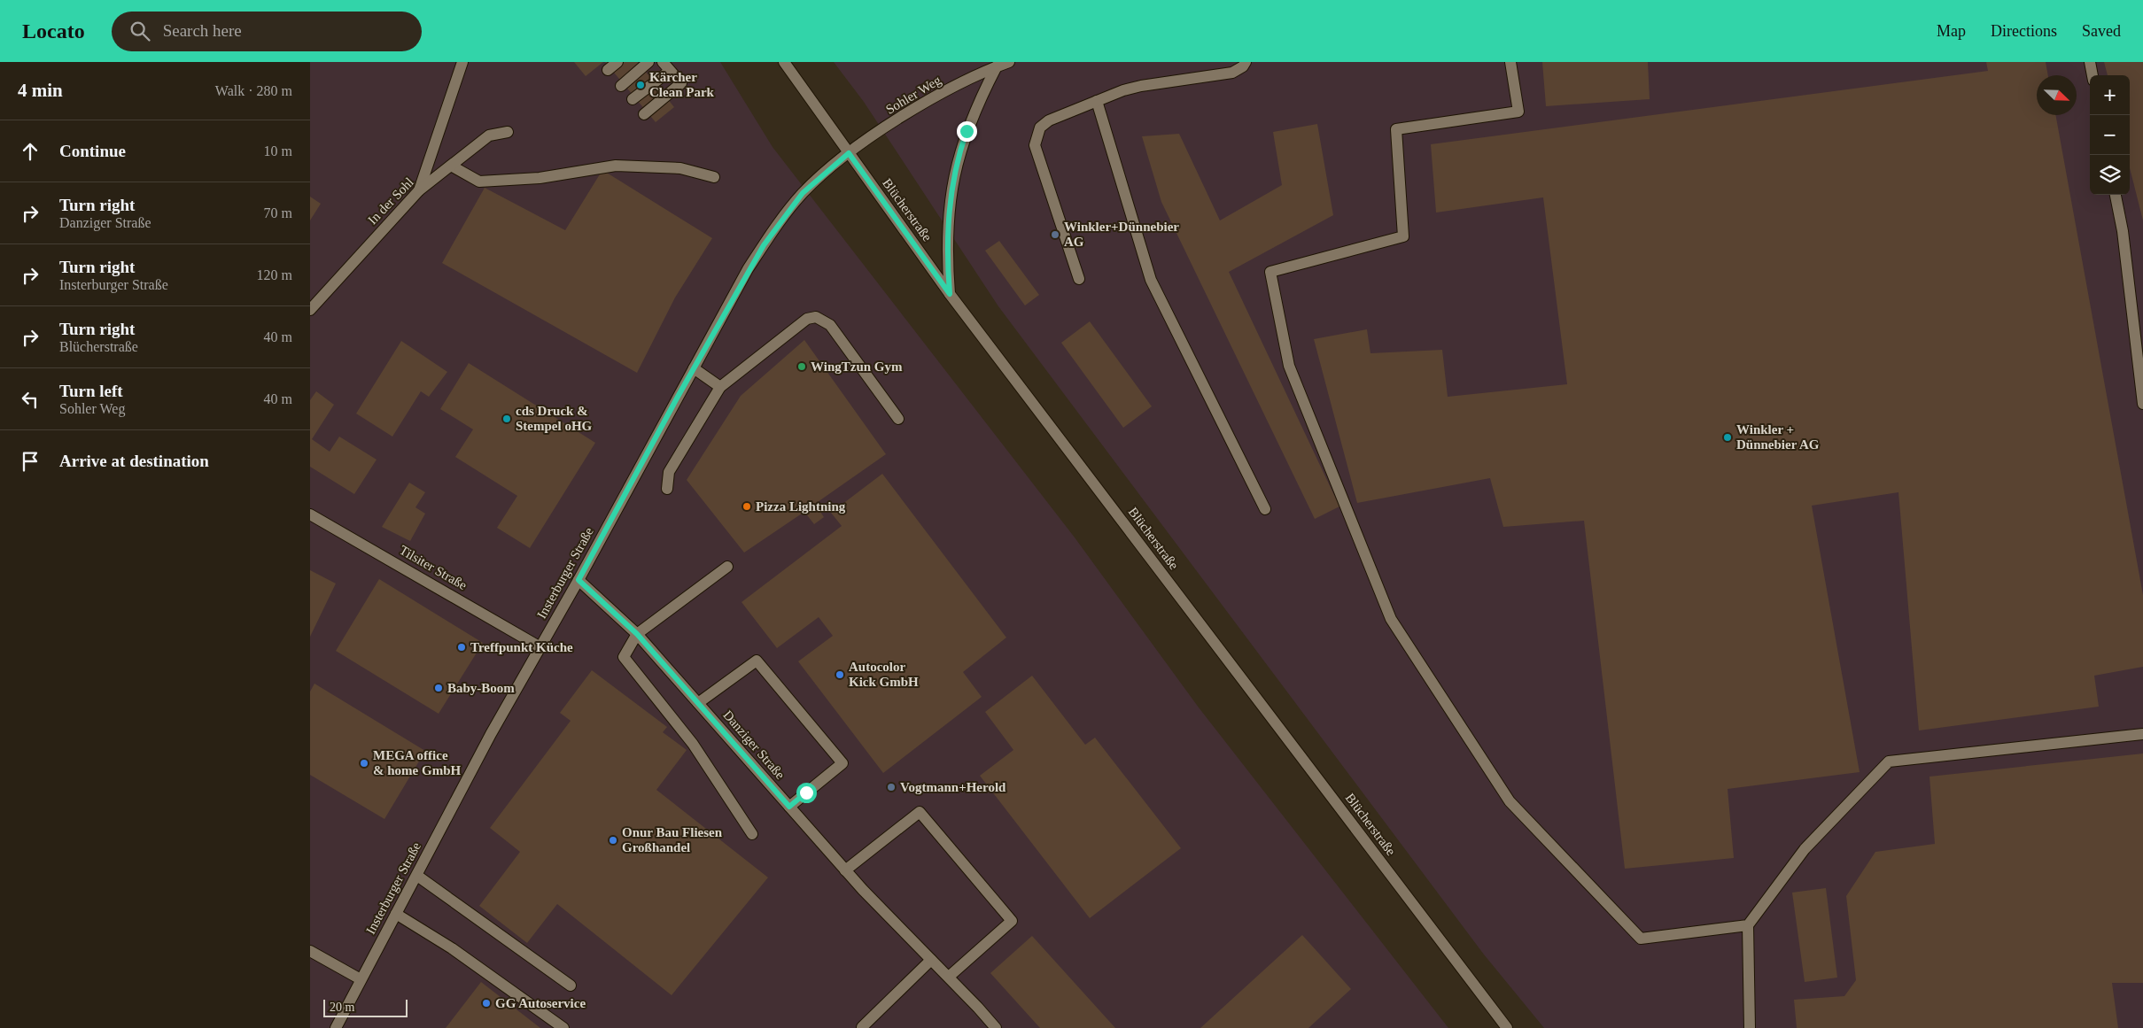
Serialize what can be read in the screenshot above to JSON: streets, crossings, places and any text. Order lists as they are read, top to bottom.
{
  "streets": {
    "street": [
      "Sohler Weg",
      "In der Sohl",
      "Blücherstraße",
      "Tilsiter Straße",
      "Insterburger Straße",
      "Danziger Straße"
    ]
  },
  "crossings": [
    ["Sohler Weg", "Blücherstraße"],
    ["Sohler Weg", "Insterburger Straße"],
    ["Blücherstraße", "Insterburger Straße"],
    ["Tilsiter Straße", "Insterburger Straße"],
    ["Insterburger Straße", "Danziger Straße"]
  ],
  "places": [
    "Kärcher Clean Park",
    "Winkler+Dünnebier AG",
    "WingTzun Gym",
    "cds Druck & Stempel oHG",
    "Winkler + Dünnebier AG",
    "Pizza Lightning",
    "Treffpunkt Küche",
    "Autocolor Kick GmbH",
    "Baby-Boom",
    "MEGA office & home GmbH",
    "Vogtmann+Herold",
    "Onur Bau Fliesen Großhandel",
    "GG Autoservice"
  ],
  "scale_bar": "20 m",
  "north": "bottom right",
  "page": {
    "header": "Locato",
    "search": "Search here",
    "nav": ["Map", "Directions", "Saved"],
    "heading": ["4 min", "Walk · 280 m"],
    "map_buttons": ["+", "−"],
    "list": [
      ["Continue", "10 m"],
      ["Turn right", "Danziger Straße", "70 m"],
      ["Turn right", "Insterburger Straße", "120 m"],
      ["Turn right", "Blücherstraße", "40 m"],
      ["Turn left", "Sohler Weg", "40 m"],
      "Arrive at destination"
    ],
    "scale": "20 m"
  }
}
